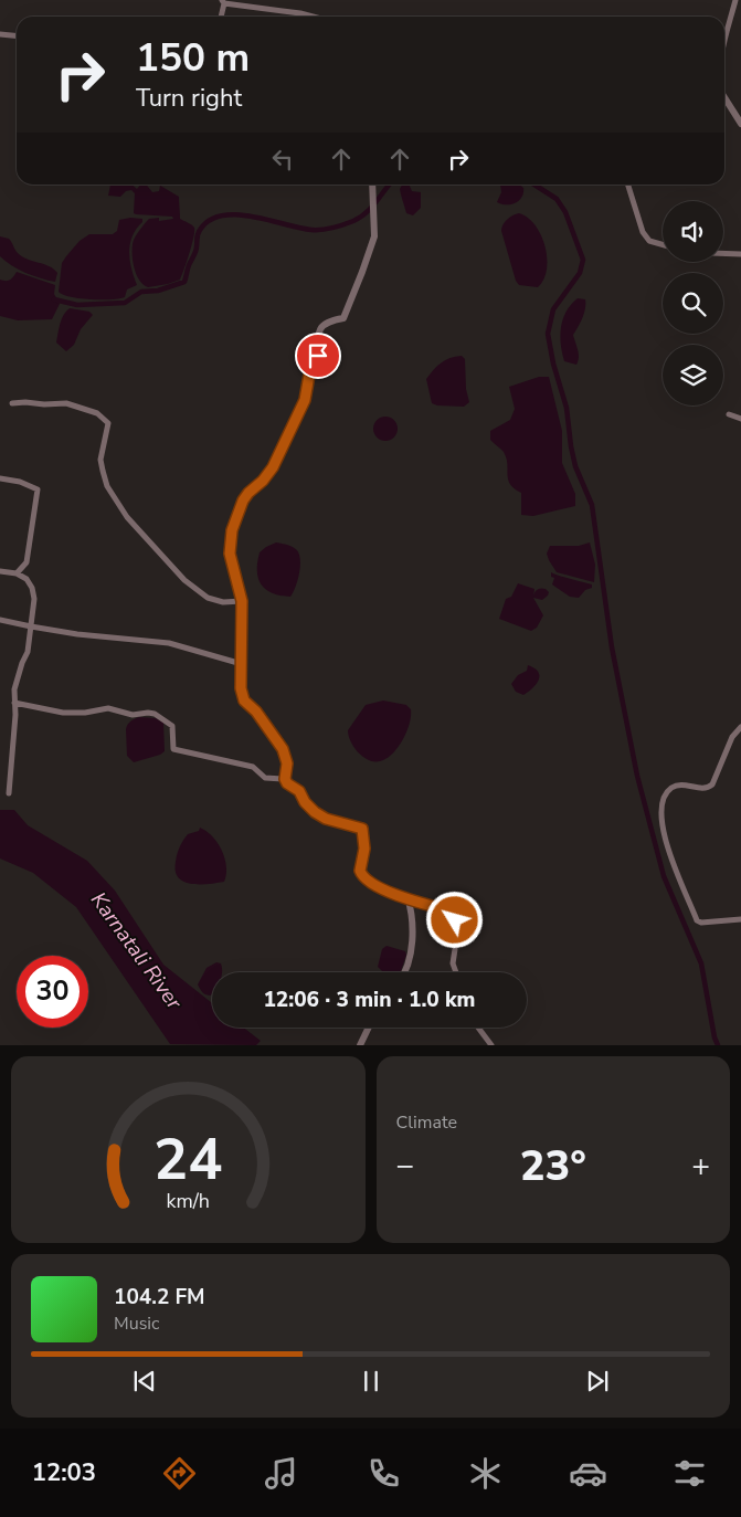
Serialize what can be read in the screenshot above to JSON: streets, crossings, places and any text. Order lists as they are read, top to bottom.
{
  "water": ["Karnatali River"],
  "page": {
    "turn": ["150 m", "Turn right"],
    "limit": "30",
    "trip": "12:06 · 3 min · 1.0 km",
    "tile": "Climate",
    "heat": ["−", "23°", "+"],
    "song": ["104.2 FM", "Music"],
    "tabs": "12:03",
    "gauge": ["24", "km/h"]
  }
}
